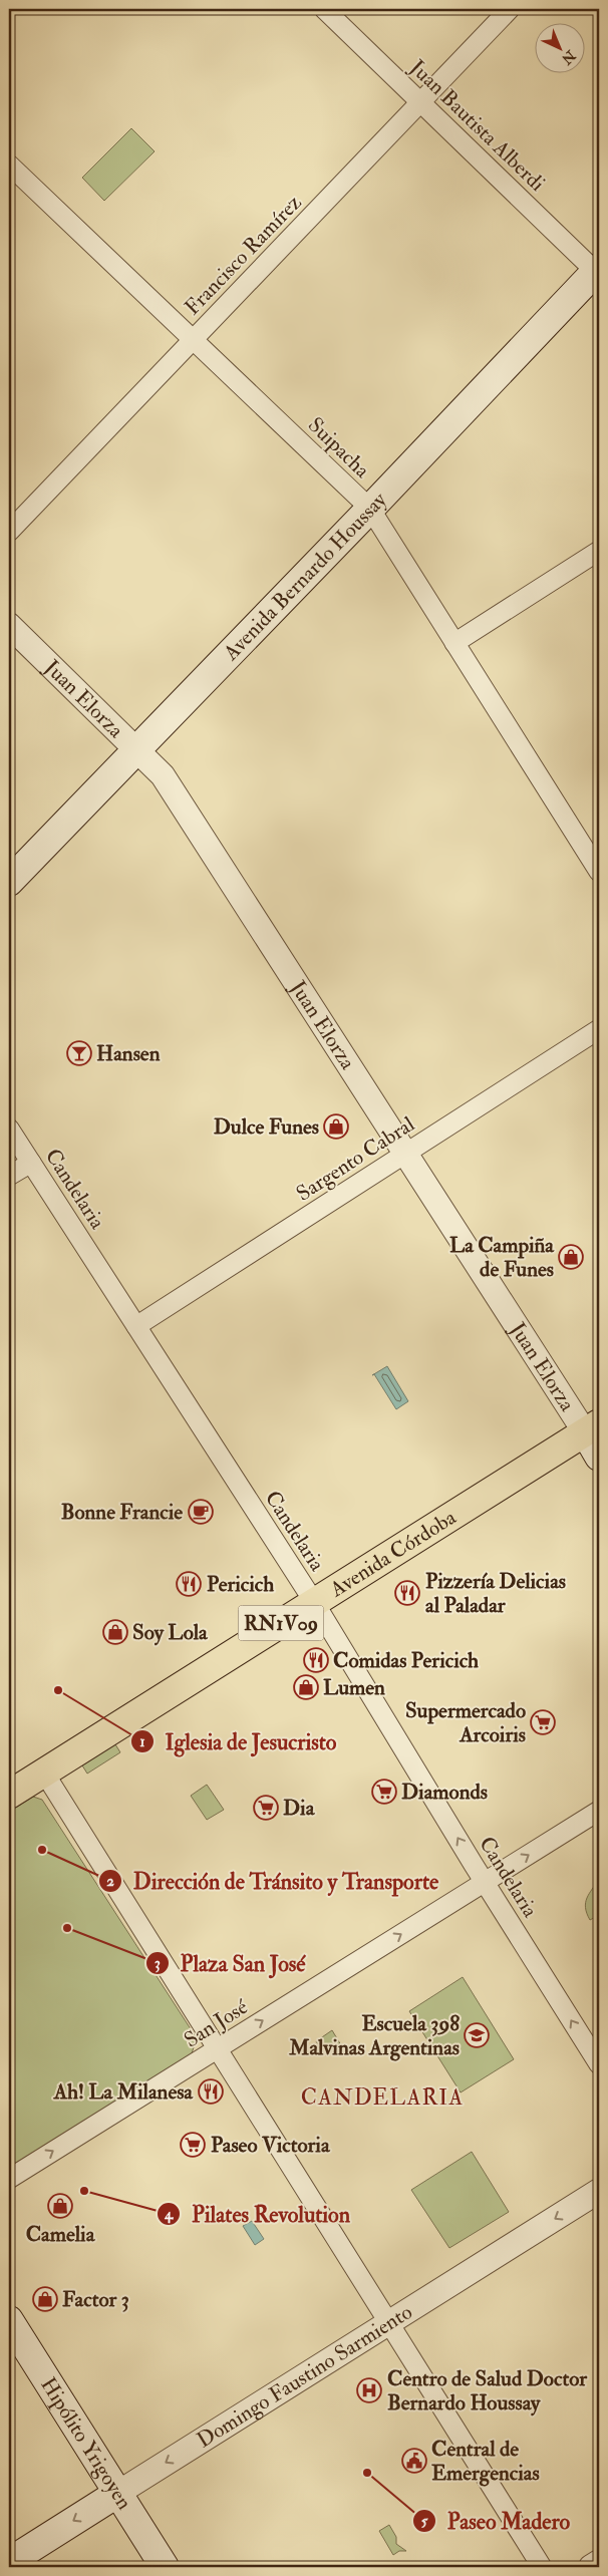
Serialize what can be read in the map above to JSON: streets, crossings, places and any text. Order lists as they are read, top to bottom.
{
  "streets": {
    "main road": [
      "Avenida Bernardo Houssay",
      "Juan Elorza",
      "Avenida Córdoba",
      "RN1V09",
      "Domingo Faustino Sarmiento",
      "Hipólito Yrigoyen"
    ],
    "street": [
      "Juan Bautista Alberdi",
      "Francisco Ramírez",
      "Suipacha",
      "Sargento Cabral",
      "Candelaria",
      "San José"
    ]
  },
  "crossings": [
    ["Juan Bautista Alberdi", "Francisco Ramírez"],
    ["Juan Bautista Alberdi", "Avenida Bernardo Houssay"],
    ["Francisco Ramírez", "Suipacha"],
    ["Suipacha", "Avenida Bernardo Houssay"],
    ["Avenida Bernardo Houssay", "Juan Elorza"],
    ["Juan Elorza", "Sargento Cabral"],
    ["Juan Elorza", "Avenida Córdoba"],
    ["Sargento Cabral", "Candelaria"],
    ["Candelaria", "Avenida Córdoba"],
    ["Candelaria", "San José"],
    ["Domingo Faustino Sarmiento", "Hipólito Yrigoyen"]
  ],
  "one_way": ["Candelaria", "San José", "Domingo Faustino Sarmiento"],
  "districts": ["CANDELARIA"],
  "places": {
    "bar": ["Hansen"],
    "shop": [
      "Dulce Funes",
      "La Campiña de Funes",
      "Soy Lola",
      "Lumen",
      "Camelia",
      "Factor 3"
    ],
    "cafe": ["Bonne Francie"],
    "restaurant": [
      "Pericich",
      "Pizzería Delicias al Paladar",
      "Comidas Pericich",
      "Ah! La Milanesa"
    ],
    "other": [
      "Iglesia de Jesucristo",
      "Dirección de Tránsito y Transporte",
      "Plaza San José",
      "Pilates Revolution",
      "Paseo Madero"
    ],
    "supermarket": [
      "Supermercado Arcoiris",
      "Diamonds",
      "Dia",
      "Paseo Victoria"
    ],
    "school or university": ["Escuela 398 Malvinas Argentinas"],
    "hospital": ["Centro de Salud Doctor Bernardo Houssay"],
    "public building": ["Central de Emergencias"]
  },
  "north": "bottom right"
}
